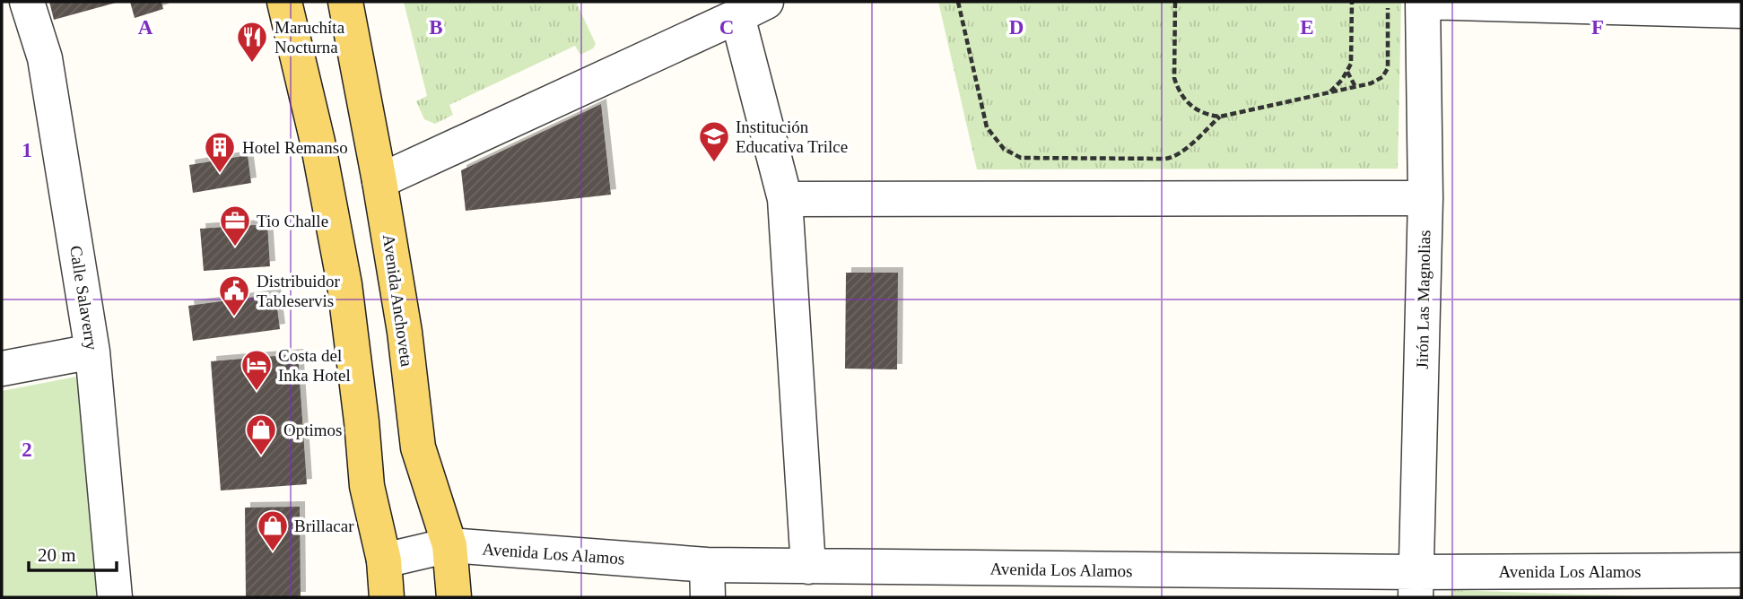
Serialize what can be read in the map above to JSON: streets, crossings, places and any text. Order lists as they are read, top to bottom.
{
  "streets": {
    "main road": ["Avenida Anchoveta"],
    "street": ["Calle Salaverry", "Jirón Las Magnolias", "Avenida Los Alamos"]
  },
  "crossings": [
    ["Jirón Las Magnolias", "Avenida Los Alamos"],
    ["Avenida Anchoveta", "Avenida Los Alamos"]
  ],
  "places": {
    "restaurant": ["Maruchita Nocturna"],
    "school or university": ["Institución Educativa Trilce"],
    "building": ["Hotel Remanso"],
    "office": ["Tio Challe"],
    "public building": ["Distribuidor Tableservis"],
    "hotel": ["Costa del Inka Hotel"],
    "shop": ["Optimos", "Brillacar"]
  },
  "scale_bar": "20 m",
  "grid": {
    "columns": [
      "A",
      "B",
      "C",
      "D",
      "E",
      "F"
    ],
    "rows": ["1", "2"]
  }
}
